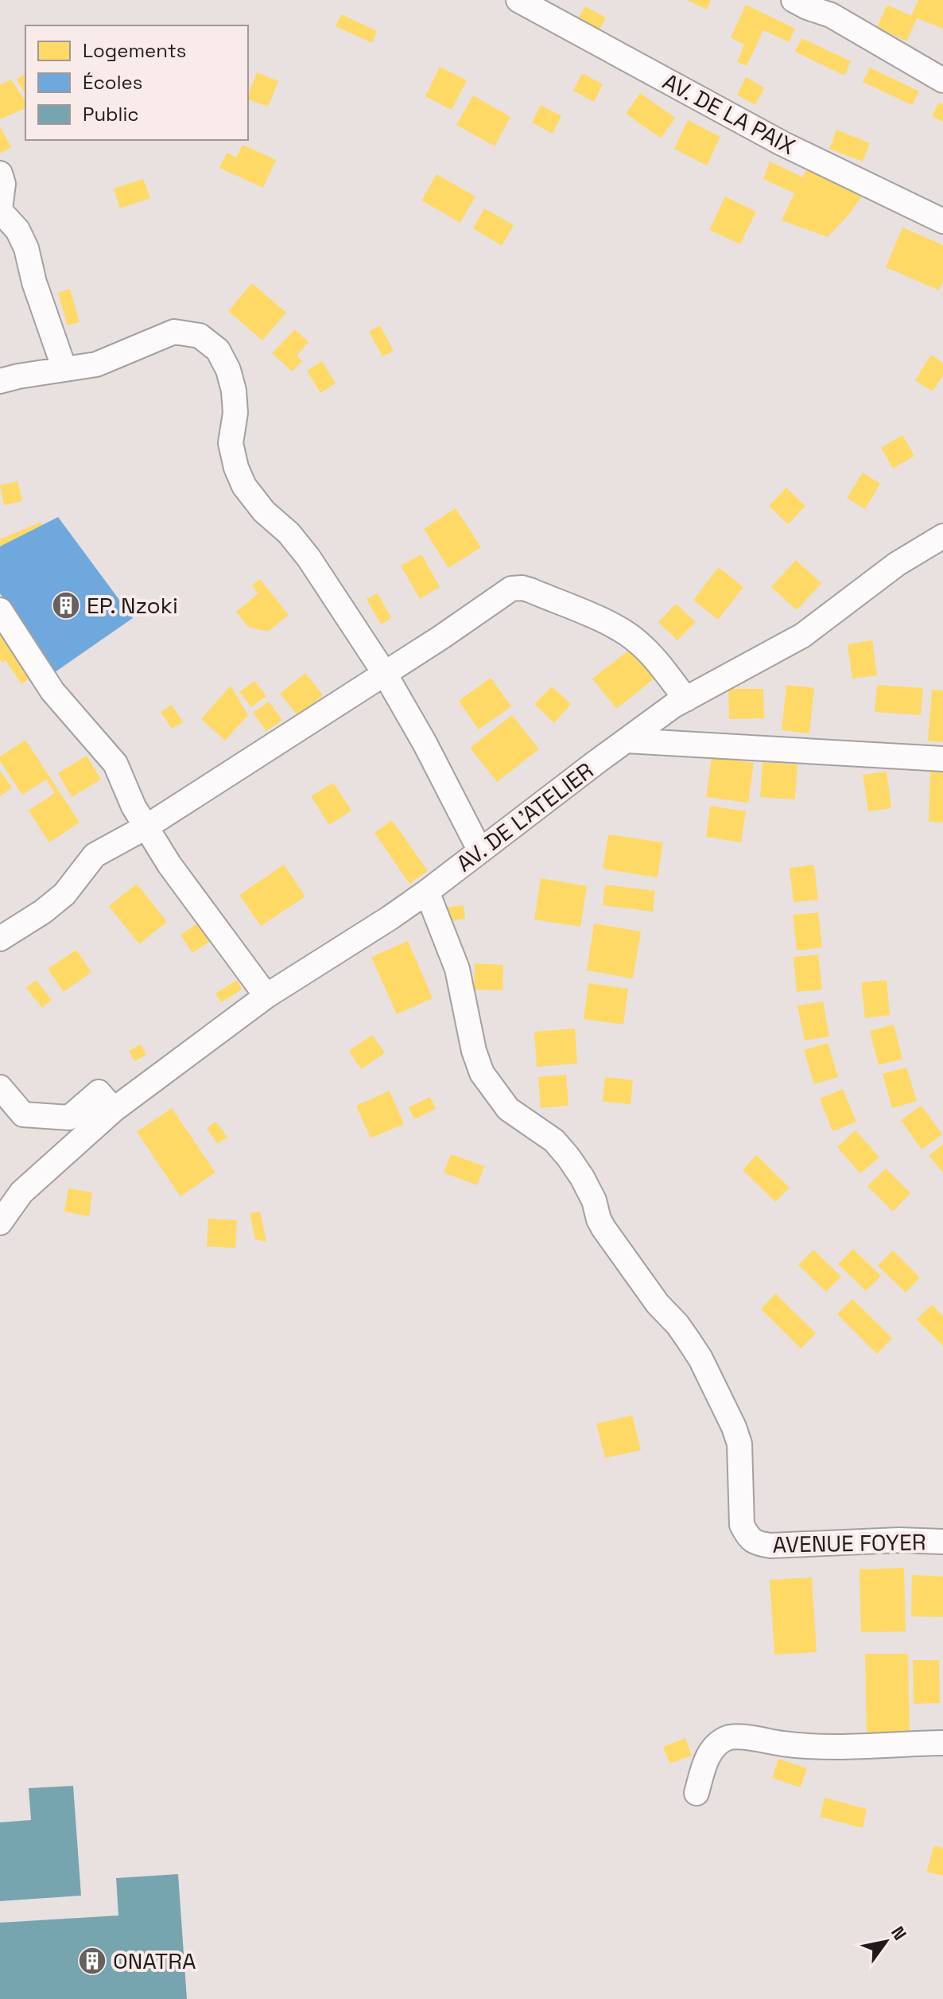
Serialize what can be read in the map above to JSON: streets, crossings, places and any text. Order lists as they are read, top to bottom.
{
  "streets": {
    "street": ["AV. DE LA PAIX", "AV. DE L'ATELIER", "AVENUE FOYER"]
  },
  "crossings": [
    ["AV. DE L'ATELIER", "AVENUE FOYER"]
  ],
  "places": {
    "building": ["EP. Nzoki", "ONATRA"]
  },
  "legend": ["Logements", "Écoles", "Public"],
  "north": "top right"
}
